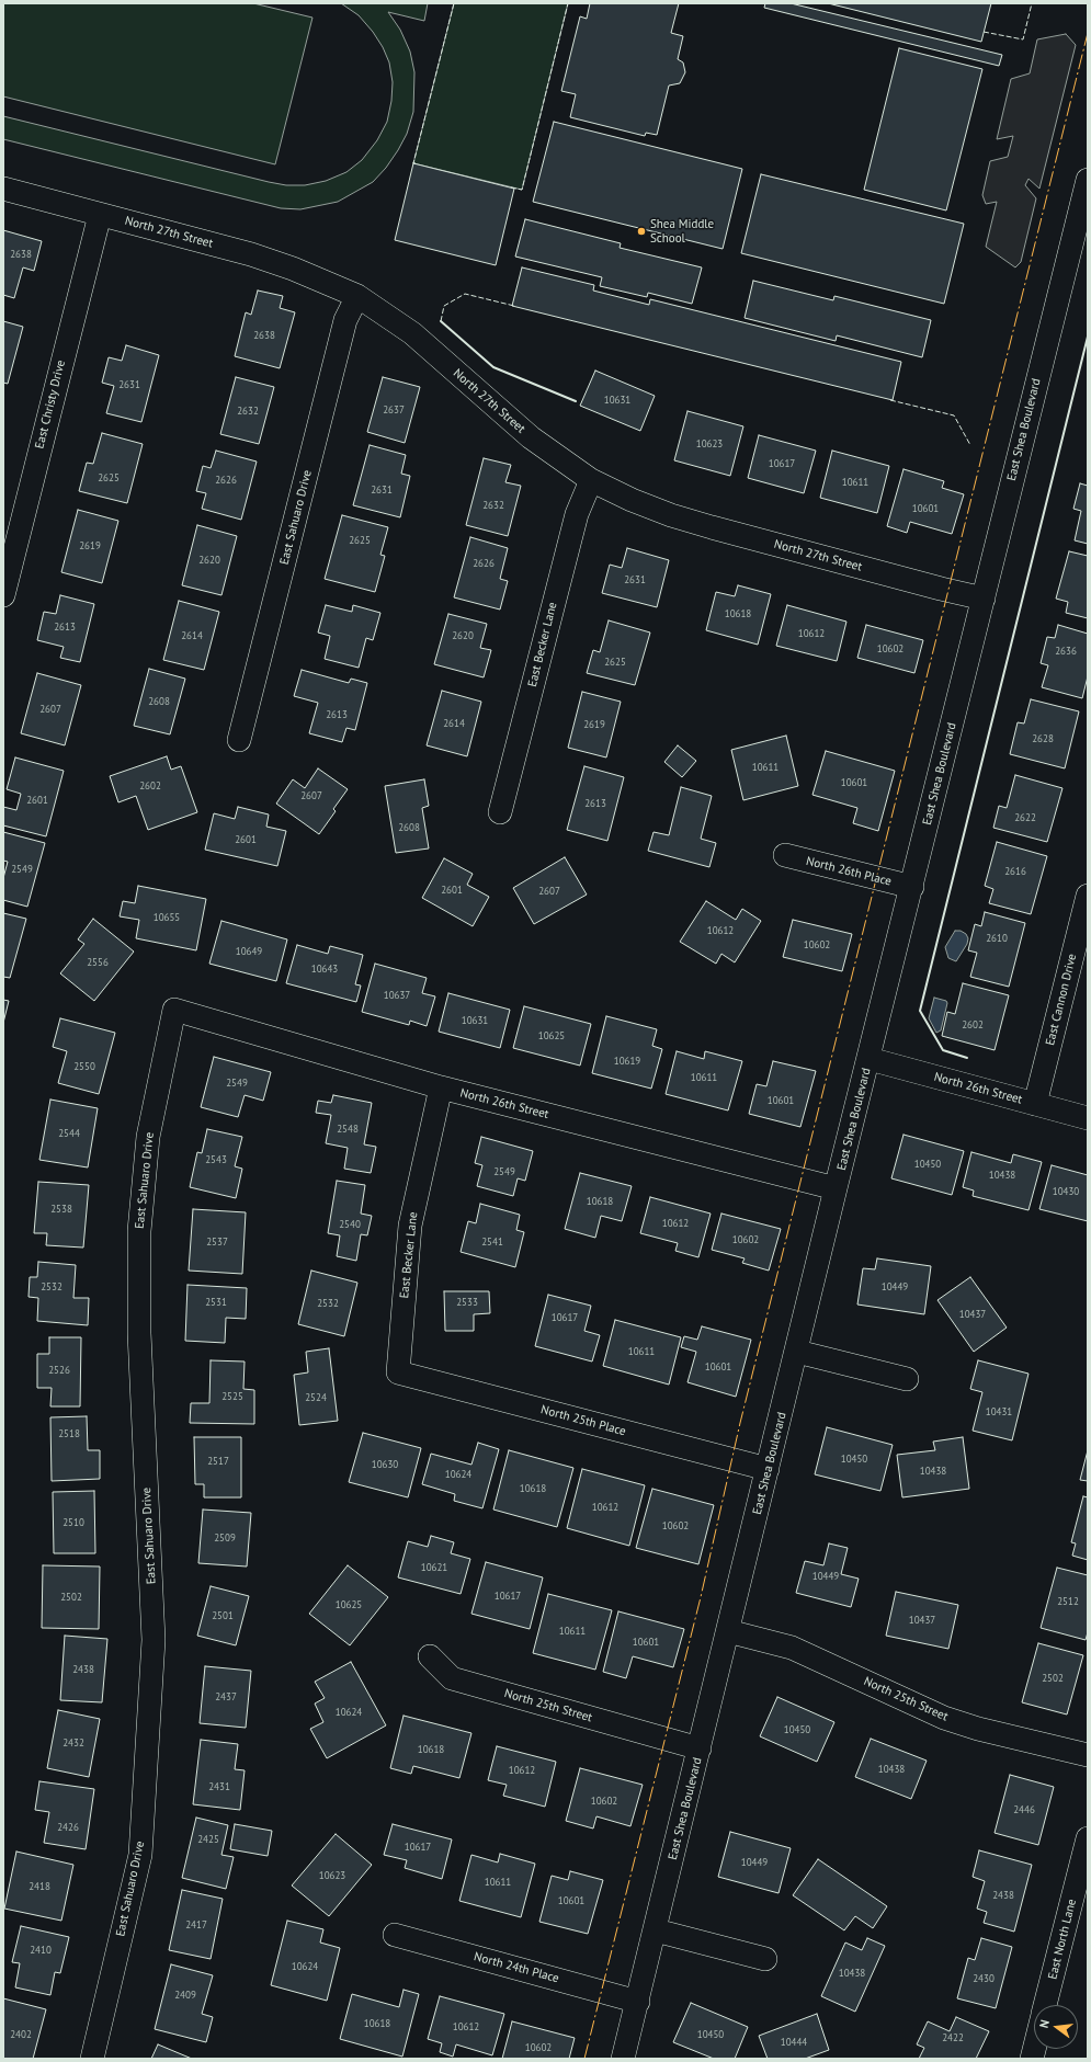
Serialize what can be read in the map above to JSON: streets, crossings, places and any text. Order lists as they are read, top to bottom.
{
  "streets": {
    "street": [
      "North 27th Street",
      "East Christy Drive",
      "East Shea Boulevard",
      "East Sahuaro Drive",
      "East Becker Lane",
      "North 26th Place",
      "East Cannon Drive",
      "North 26th Street",
      "North 25th Place",
      "North 25th Street",
      "East North Lane",
      "North 24th Place"
    ]
  },
  "crossings": [
    ["North 27th Street", "East Christy Drive"],
    ["North 27th Street", "East Shea Boulevard"],
    ["North 27th Street", "East Sahuaro Drive"],
    ["North 27th Street", "East Becker Lane"],
    ["East Shea Boulevard", "North 26th Place"],
    ["East Shea Boulevard", "North 26th Street"],
    ["East Shea Boulevard", "North 25th Place"],
    ["East Shea Boulevard", "North 25th Street"],
    ["East Shea Boulevard", "North 24th Place"],
    ["East Sahuaro Drive", "North 26th Street"],
    ["East Becker Lane", "North 26th Street"],
    ["East Becker Lane", "North 25th Place"],
    ["East Cannon Drive", "North 26th Street"]
  ],
  "places": ["Shea Middle School"],
  "house_numbers": [
    "2638",
    "2638",
    "2631",
    "10631",
    "2637",
    "2632",
    "10623",
    "10617",
    "2625",
    "2626",
    "10611",
    "2631",
    "2632",
    "10601",
    "2625",
    "2619",
    "2620",
    "2626",
    "2631",
    "10618",
    "2613",
    "10612",
    "2614",
    "2620",
    "10602",
    "2636",
    "2625",
    "2608",
    "2607",
    "2613",
    "2614",
    "2619",
    "2628",
    "10611",
    "10601",
    "2602",
    "2607",
    "2601",
    "2613",
    "2622",
    "2608",
    "2601",
    "2549",
    "2616",
    "2601",
    "2607",
    "10655",
    "10612",
    "2610",
    "10602",
    "10649",
    "2556",
    "10643",
    "10637",
    "10631",
    "2602",
    "10625",
    "10619",
    "2550",
    "10611",
    "2549",
    "10601",
    "2548",
    "2544",
    "2543",
    "10450",
    "2549",
    "10438",
    "10430",
    "10618",
    "2538",
    "10612",
    "2540",
    "10602",
    "2537",
    "2541",
    "2532",
    "10449",
    "2531",
    "2533",
    "2532",
    "10437",
    "10617",
    "10611",
    "10601",
    "2526",
    "2525",
    "2524",
    "10431",
    "2518",
    "10450",
    "2517",
    "10630",
    "10438",
    "10624",
    "10618",
    "10612",
    "2510",
    "10602",
    "2509",
    "10621",
    "10449",
    "10617",
    "2502",
    "2512",
    "10625",
    "2501",
    "10437",
    "10611",
    "10601",
    "2438",
    "2502",
    "2437",
    "10624",
    "10450",
    "2432",
    "10618",
    "10438",
    "10612",
    "2431",
    "10602",
    "2446",
    "2426",
    "2425",
    "10617",
    "10449",
    "10623",
    "10611",
    "2418",
    "2438",
    "10601",
    "2417",
    "2410",
    "10624",
    "10438",
    "2430",
    "2409",
    "10618",
    "10612",
    "2402",
    "10450",
    "2422",
    "10444",
    "10602"
  ],
  "north": "left"
}
